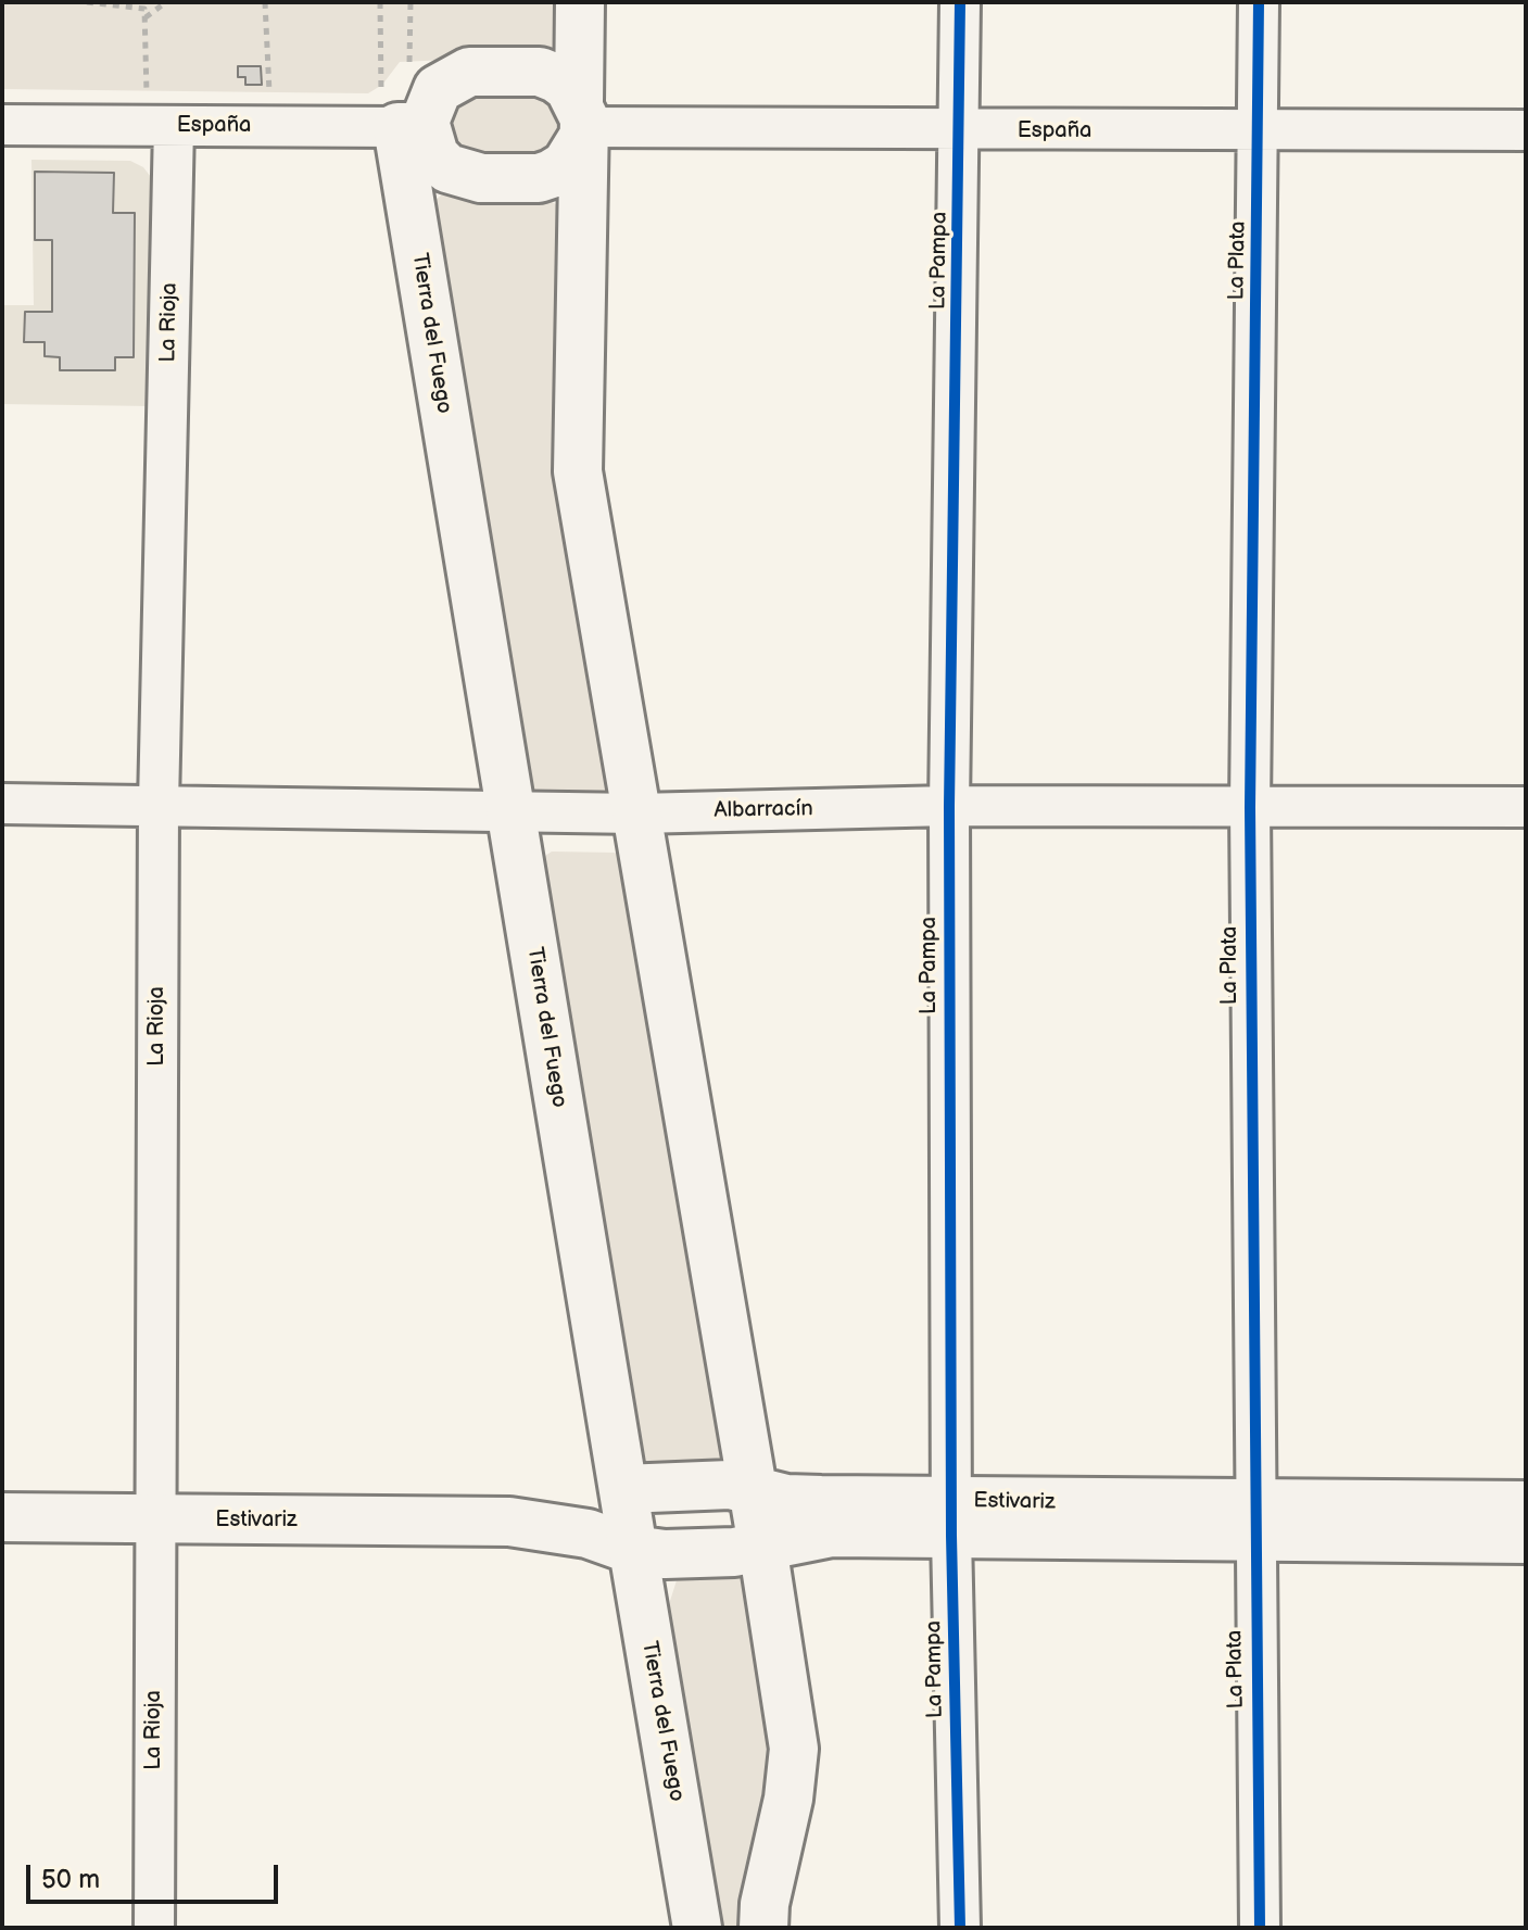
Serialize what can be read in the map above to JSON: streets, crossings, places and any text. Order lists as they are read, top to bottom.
{
  "streets": {
    "main road": ["Tierra del Fuego", "Estivariz"],
    "street": [
      "España",
      "La Pampa",
      "La Plata",
      "La Rioja",
      "Albarracín"
    ]
  },
  "crossings": [
    ["España", "La Pampa"],
    ["España", "La Plata"],
    ["España", "La Rioja"],
    ["España", "Tierra del Fuego"],
    ["La Pampa", "Albarracín"],
    ["La Pampa", "Estivariz"],
    ["La Plata", "Albarracín"],
    ["La Plata", "Estivariz"],
    ["La Rioja", "Albarracín"],
    ["La Rioja", "Estivariz"],
    ["Tierra del Fuego", "Albarracín"],
    ["Tierra del Fuego", "Estivariz"]
  ],
  "scale_bar": "50 m"
}
